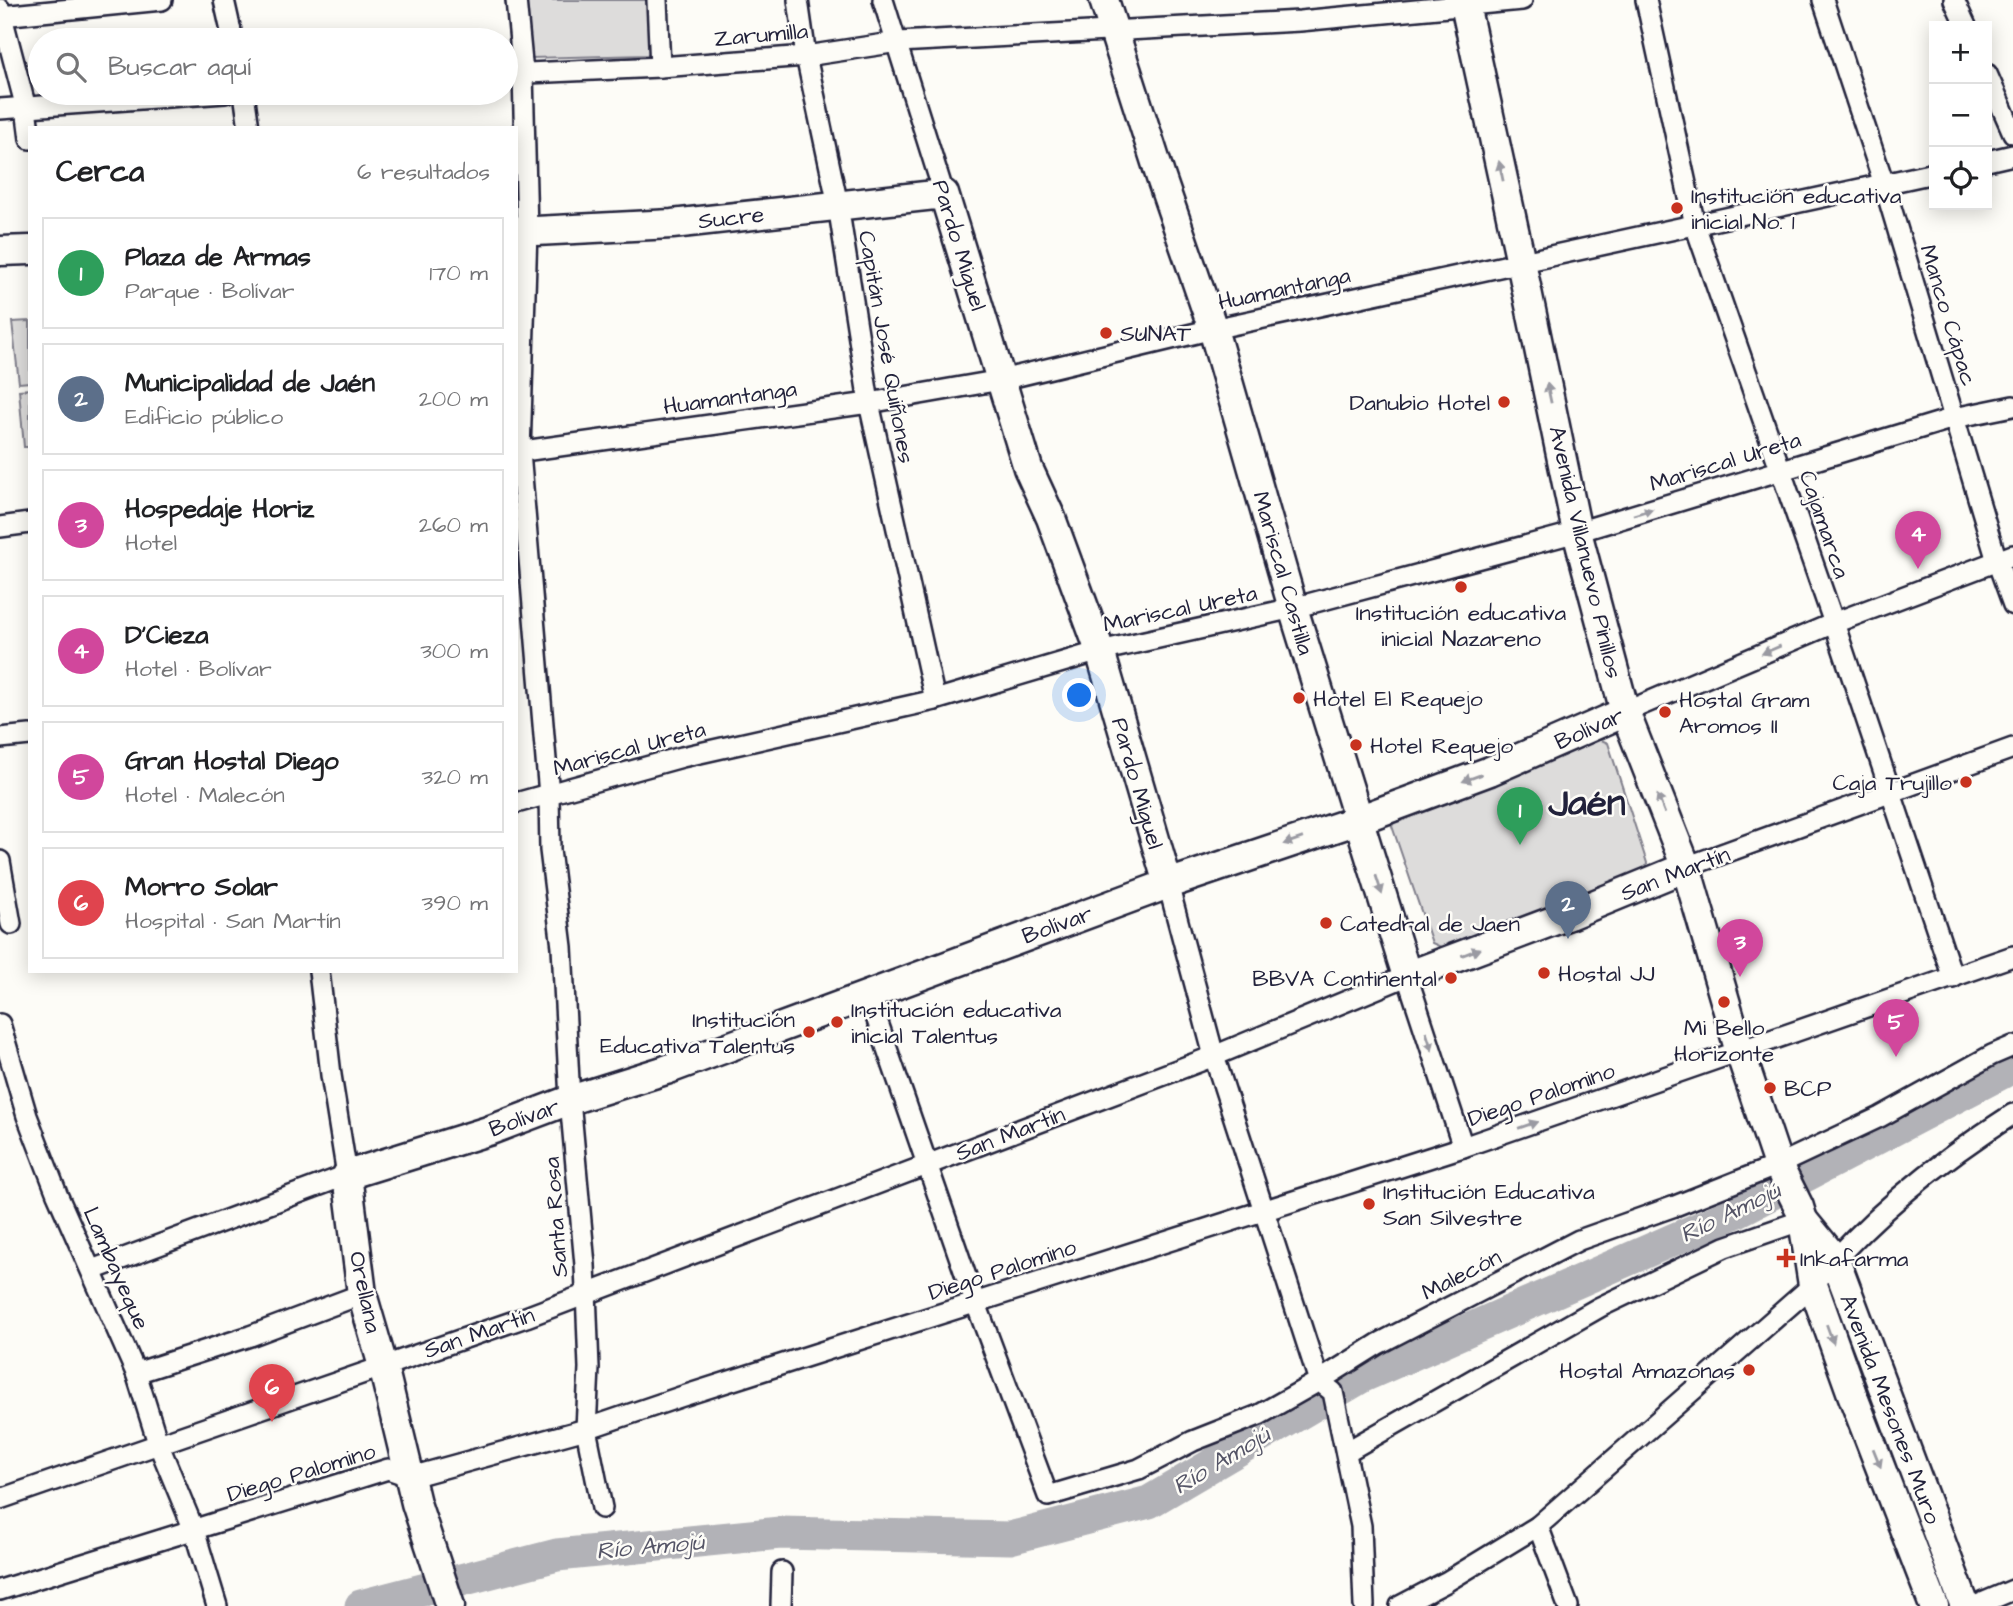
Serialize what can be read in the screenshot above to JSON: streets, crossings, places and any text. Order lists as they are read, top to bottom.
{
  "streets": {
    "street": [
      "Zarumilla",
      "Sucre",
      "Pardo Miguel",
      "Huamantanga",
      "Manco Cápac",
      "Capitán José Quiñones",
      "Mariscal Ureta",
      "Cajamarca",
      "Avenida Villanuevo Pinillos",
      "Mariscal Castilla",
      "Bolívar",
      "San Martín",
      "Diego Palomino",
      "Santa Rosa",
      "Lambayeque",
      "Malecón",
      "Orellana",
      "Avenida Mesones Muro"
    ]
  },
  "crossings": [
    ["Zarumilla", "Pardo Miguel"],
    ["Zarumilla", "Capitán José Quiñones"],
    ["Zarumilla", "Avenida Villanuevo Pinillos"],
    ["Zarumilla", "Mariscal Castilla"],
    ["Sucre", "Pardo Miguel"],
    ["Sucre", "Capitán José Quiñones"],
    ["Sucre", "Santa Rosa"],
    ["Pardo Miguel", "Huamantanga"],
    ["Pardo Miguel", "Mariscal Ureta"],
    ["Pardo Miguel", "Bolívar"],
    ["Pardo Miguel", "San Martín"],
    ["Pardo Miguel", "Diego Palomino"],
    ["Pardo Miguel", "Malecón"],
    ["Huamantanga", "Manco Cápac"],
    ["Huamantanga", "Capitán José Quiñones"],
    ["Huamantanga", "Cajamarca"],
    ["Huamantanga", "Avenida Villanuevo Pinillos"],
    ["Huamantanga", "Mariscal Castilla"],
    ["Huamantanga", "Santa Rosa"],
    ["Manco Cápac", "Mariscal Ureta"],
    ["Manco Cápac", "Bolívar"],
    ["Capitán José Quiñones", "Mariscal Ureta"],
    ["Mariscal Ureta", "Cajamarca"],
    ["Mariscal Ureta", "Avenida Villanuevo Pinillos"],
    ["Mariscal Ureta", "Mariscal Castilla"],
    ["Mariscal Ureta", "Santa Rosa"],
    ["Cajamarca", "Bolívar"],
    ["Cajamarca", "San Martín"],
    ["Cajamarca", "Diego Palomino"],
    ["Avenida Villanuevo Pinillos", "Bolívar"],
    ["Avenida Villanuevo Pinillos", "San Martín"],
    ["Avenida Villanuevo Pinillos", "Diego Palomino"],
    ["Avenida Villanuevo Pinillos", "Malecón"],
    ["Avenida Villanuevo Pinillos", "Avenida Mesones Muro"],
    ["Mariscal Castilla", "Bolívar"],
    ["Mariscal Castilla", "San Martín"],
    ["Mariscal Castilla", "Diego Palomino"],
    ["Bolívar", "Santa Rosa"],
    ["Bolívar", "Lambayeque"],
    ["Bolívar", "Orellana"],
    ["San Martín", "Santa Rosa"],
    ["San Martín", "Lambayeque"],
    ["San Martín", "Orellana"],
    ["Diego Palomino", "Santa Rosa"],
    ["Diego Palomino", "Lambayeque"],
    ["Diego Palomino", "Malecón"],
    ["Diego Palomino", "Orellana"]
  ],
  "one_way": ["Avenida Villanuevo Pinillos", "Bolívar"],
  "districts": ["Jaén"],
  "water": ["Río Amojú"],
  "places": {
    "other": [
      "Institución educativa inicial No. 1",
      "SUNAT",
      "Danubio Hotel",
      "Institución educativa inicial Nazareno",
      "Hotel El Requejo",
      "Hostal Gram Aromos II",
      "Hotel Requejo",
      "Caja Trujillo",
      "Catedral de Jaen",
      "Hostal JJ",
      "BBVA Continental",
      "Mi Bello Horizonte",
      "Institución educativa inicial Talentus",
      "Institución Educativa Talentus",
      "BCP",
      "Institución Educativa San Silvestre",
      "Hostal Amazonas"
    ],
    "health": ["Inkafarma"]
  },
  "page": {
    "map_buttons": ["+", "−"],
    "search": "Buscar aquí",
    "heading": ["Cerca", "6 resultados"],
    "list": [
      {
        "mark": "1",
        "name": "Plaza de Armas",
        "note": "Parque · Bolívar",
        "value": "170 m"
      },
      {
        "mark": "2",
        "name": "Municipalidad de Jaén",
        "note": "Edificio público",
        "value": "200 m"
      },
      {
        "mark": "3",
        "name": "Hospedaje Horiz",
        "note": "Hotel",
        "value": "260 m"
      },
      {
        "mark": "4",
        "name": "D’Cieza",
        "note": "Hotel · Bolívar",
        "value": "300 m"
      },
      {
        "mark": "5",
        "name": "Gran Hostal Diego",
        "note": "Hotel · Malecón",
        "value": "320 m"
      },
      {
        "mark": "6",
        "name": "Morro Solar",
        "note": "Hospital · San Martín",
        "value": "390 m"
      }
    ],
    "pins": [
      "4",
      "1",
      "2",
      "3",
      "5",
      "6"
    ]
  }
}
